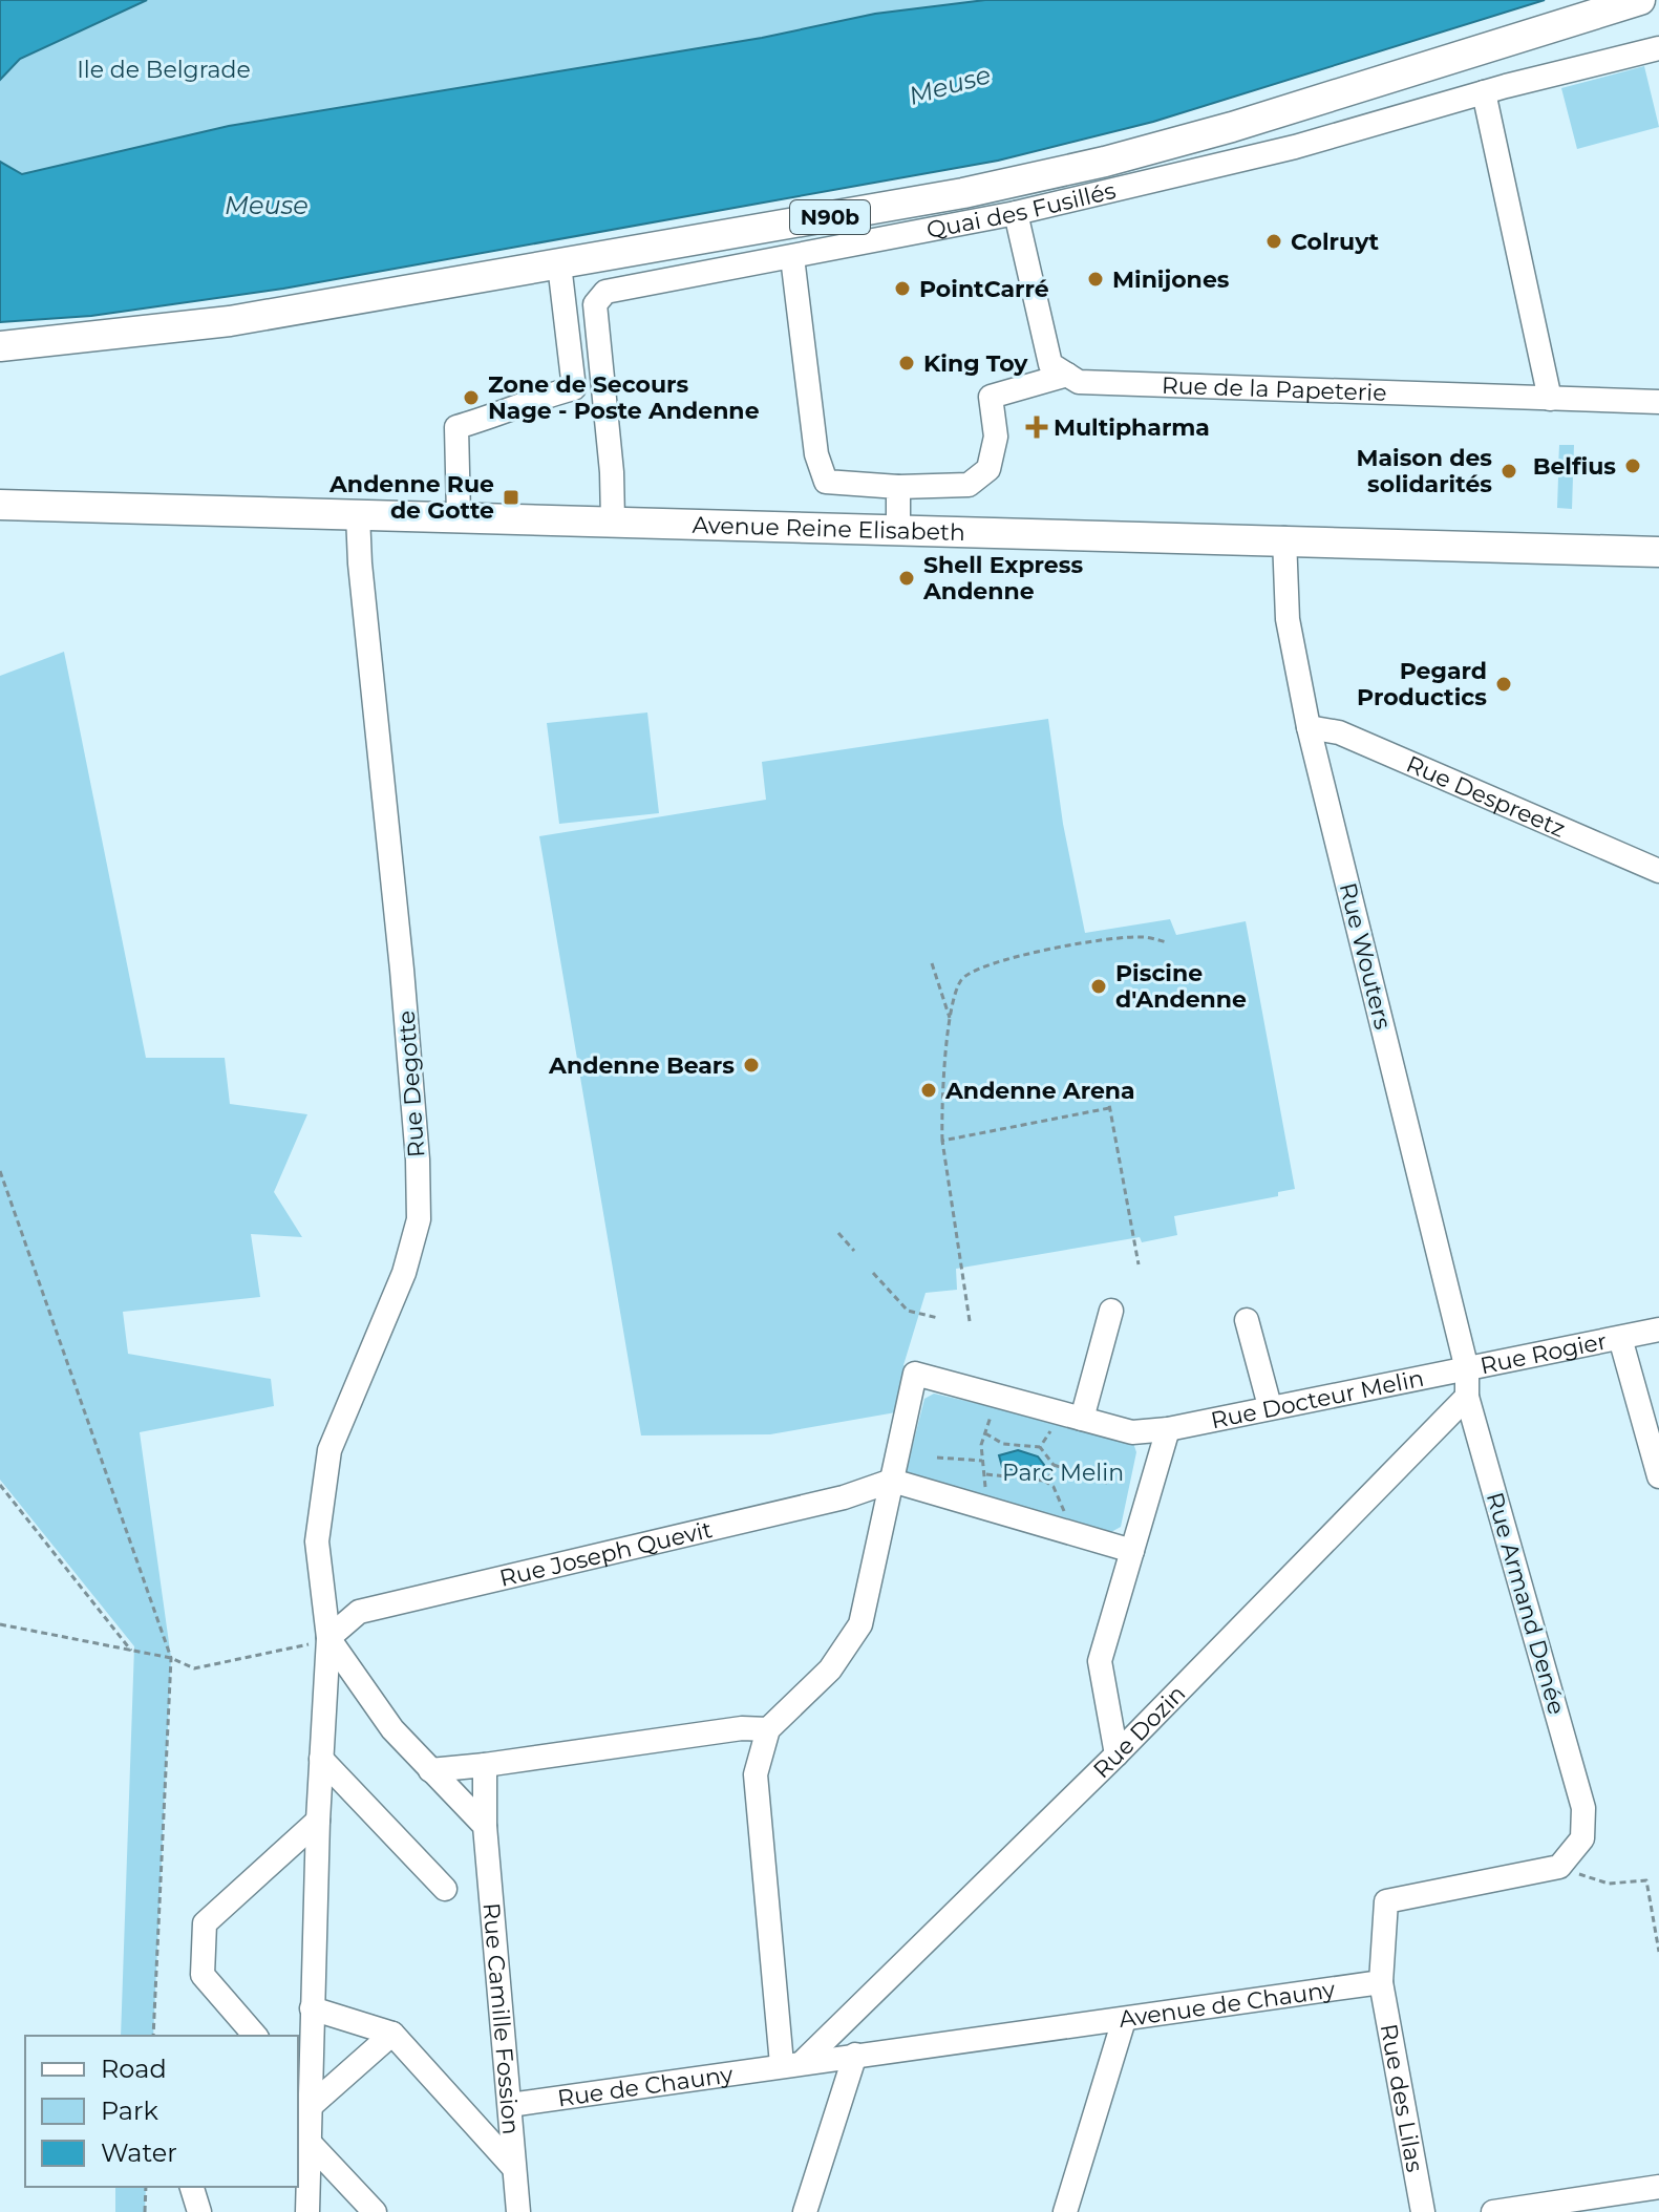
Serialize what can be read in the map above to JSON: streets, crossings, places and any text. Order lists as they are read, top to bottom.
{
  "streets": {
    "main road": ["N90b", "Avenue Reine Elisabeth"],
    "street": [
      "Quai des Fusillés",
      "Rue de la Papeterie",
      "Rue Despreetz",
      "Rue Wouters",
      "Rue Degotte",
      "Rue Rogier",
      "Rue Docteur Melin",
      "Rue Joseph Quevit",
      "Rue Armand Denée",
      "Rue Dozin",
      "Avenue de Chauny",
      "Rue Camille Fossion",
      "Rue de Chauny",
      "Rue des Lilas"
    ]
  },
  "crossings": [
    ["Quai des Fusillés", "Avenue Reine Elisabeth"],
    ["Avenue Reine Elisabeth", "Rue Wouters"],
    ["Avenue Reine Elisabeth", "Rue Degotte"],
    ["Rue Despreetz", "Rue Wouters"],
    ["Rue Wouters", "Rue Rogier"],
    ["Rue Wouters", "Rue Docteur Melin"],
    ["Rue Wouters", "Rue Armand Denée"],
    ["Rue Degotte", "Rue Joseph Quevit"],
    ["Rue Rogier", "Rue Docteur Melin"],
    ["Rue Rogier", "Rue Armand Denée"],
    ["Rue Docteur Melin", "Rue Joseph Quevit"],
    ["Rue Docteur Melin", "Rue Armand Denée"],
    ["Rue Armand Denée", "Rue Dozin"],
    ["Rue Dozin", "Avenue de Chauny"],
    ["Rue Dozin", "Rue de Chauny"],
    ["Avenue de Chauny", "Rue de Chauny"],
    ["Avenue de Chauny", "Rue des Lilas"],
    ["Rue Camille Fossion", "Rue de Chauny"]
  ],
  "water": ["Meuse"],
  "parks": ["Ile de Belgrade", "Parc Melin"],
  "places": {
    "other": [
      "Colruyt",
      "Minijones",
      "PointCarré",
      "King Toy",
      "Zone de Secours Nage - Poste Andenne",
      "Belfius",
      "Maison des solidarités",
      "Shell Express Andenne",
      "Pegard Productics",
      "Piscine d'Andenne",
      "Andenne Bears",
      "Andenne Arena"
    ],
    "health": ["Multipharma"],
    "transit": ["Andenne Rue de Gotte"]
  },
  "legend": ["Road", "Park", "Water"]
}
